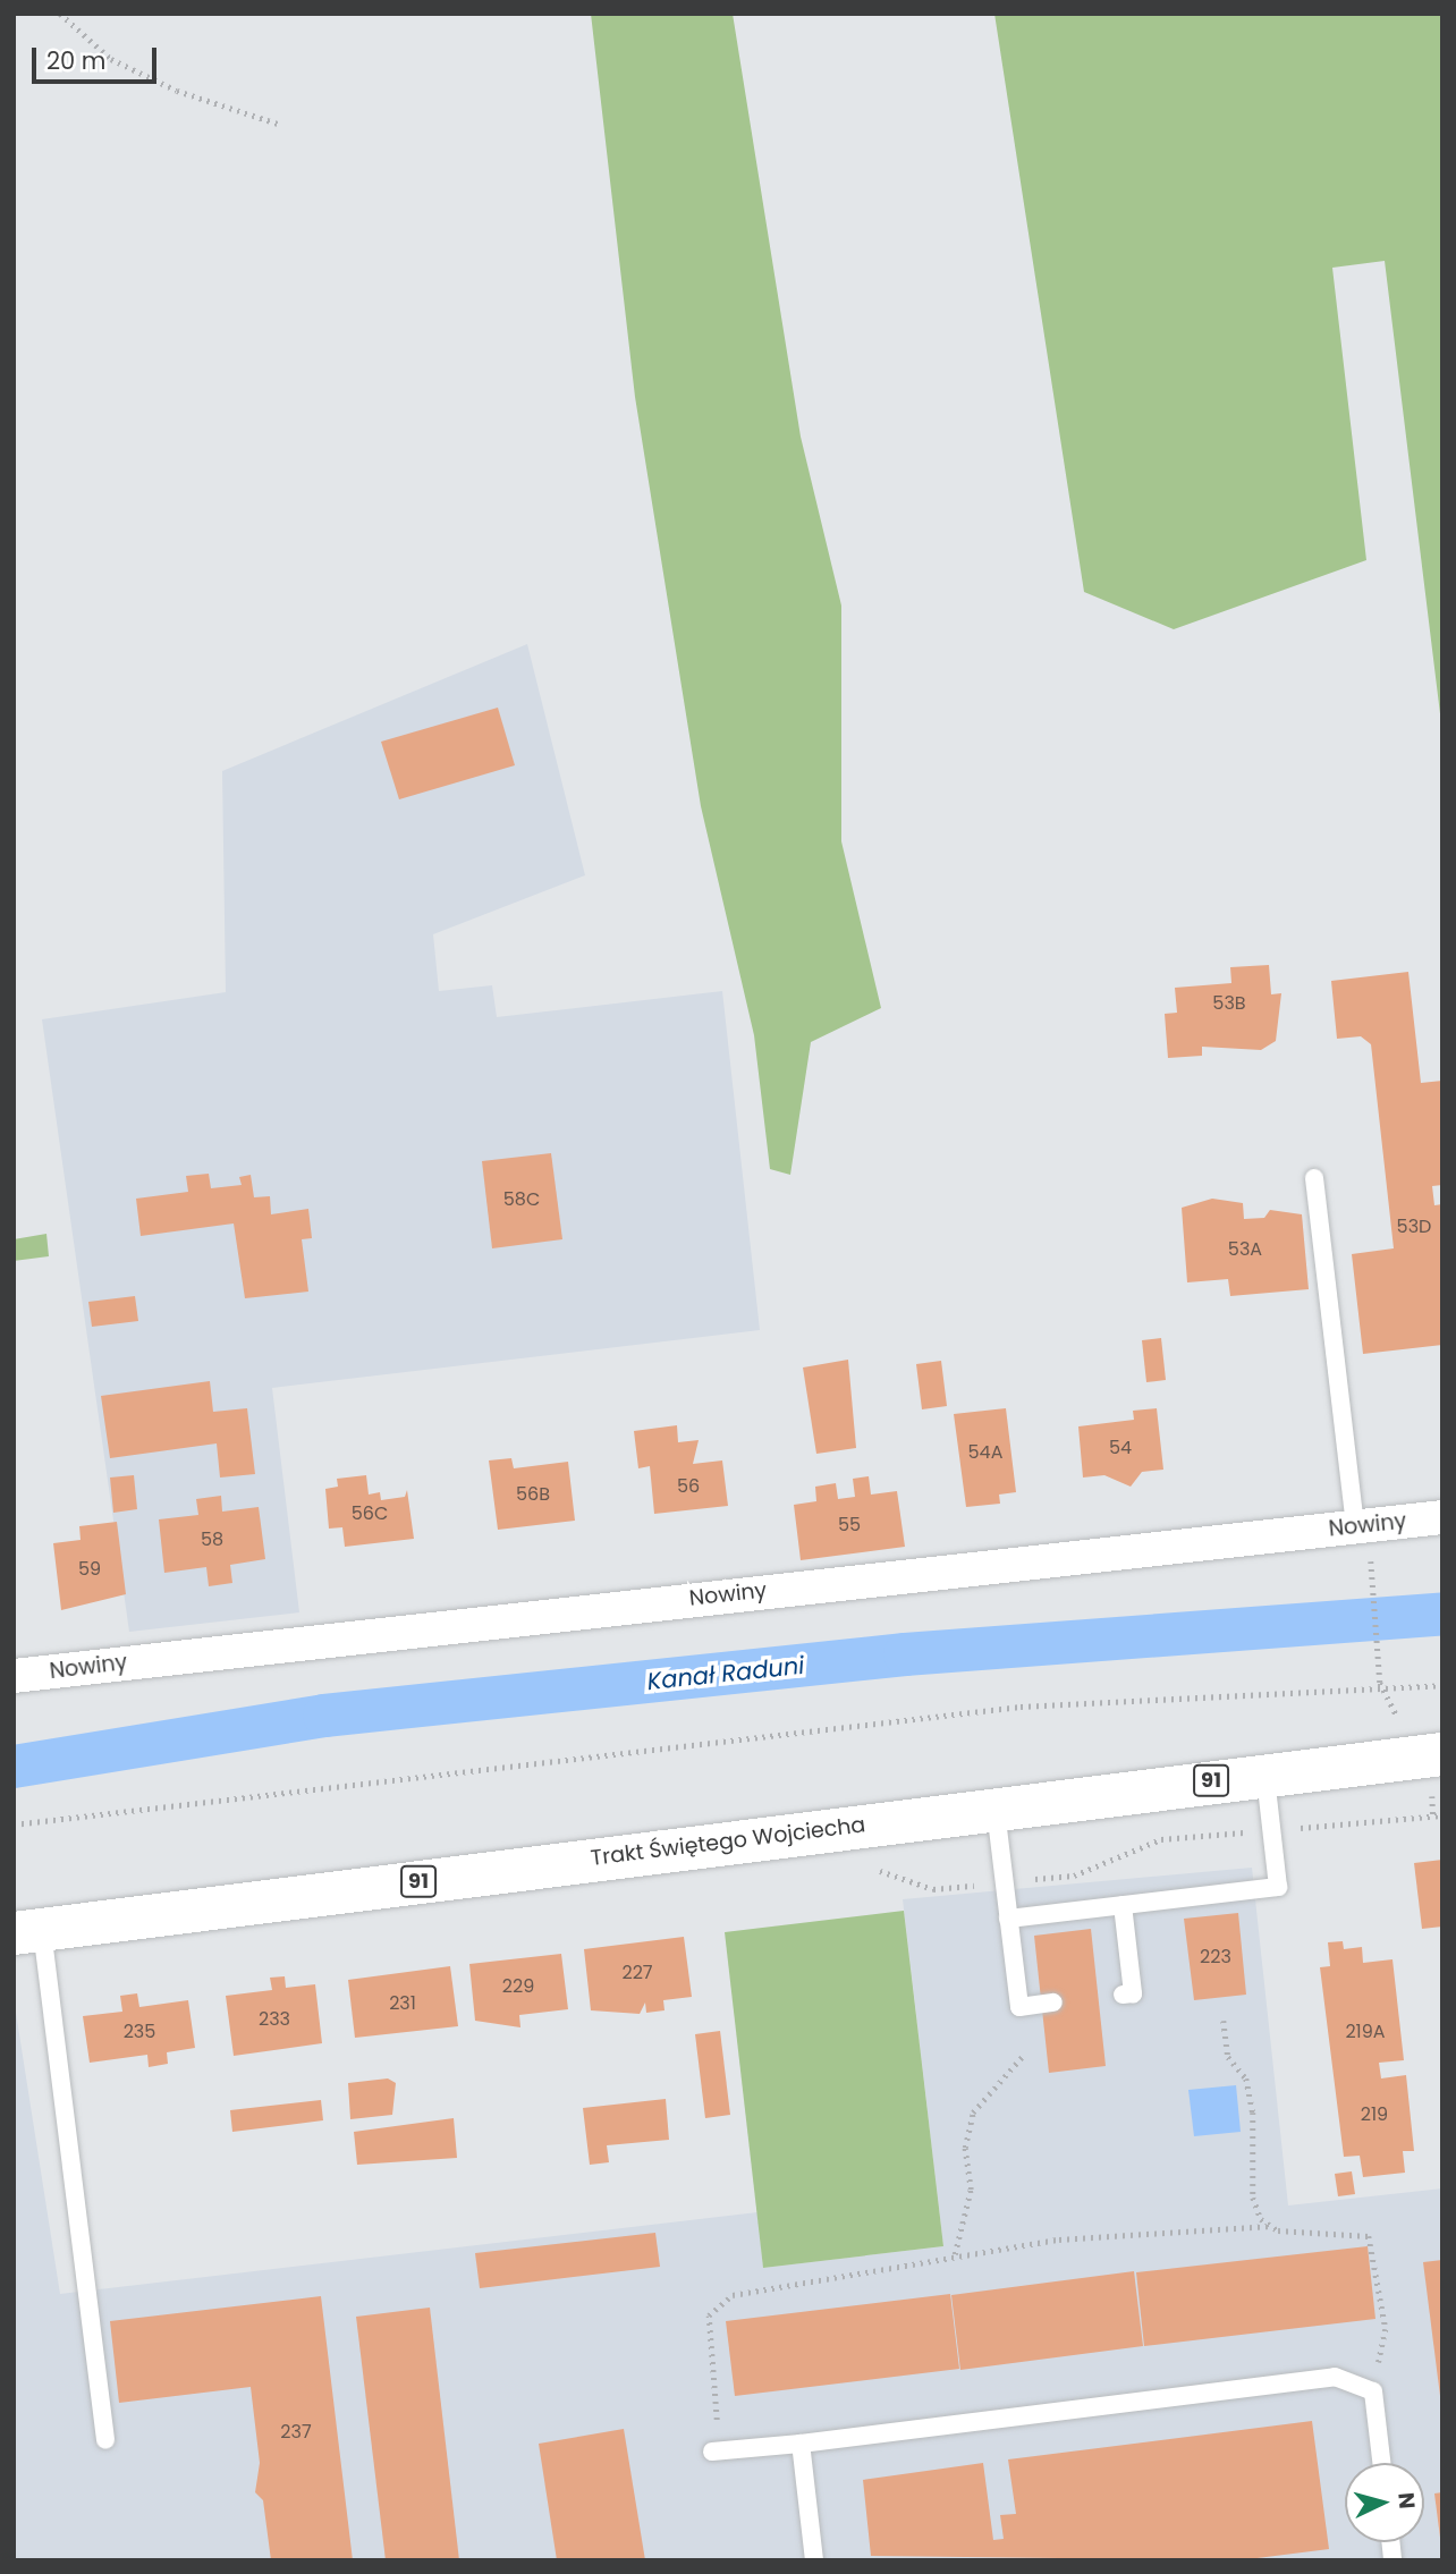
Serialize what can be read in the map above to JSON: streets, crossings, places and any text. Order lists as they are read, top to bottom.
{
  "streets": {
    "main road": ["91", "Trakt Świętego Wojciecha"],
    "street": ["Nowiny"]
  },
  "water": ["Kanał Raduni"],
  "house_numbers": [
    "53B",
    "58C",
    "53D",
    "53A",
    "54",
    "54A",
    "56",
    "56B",
    "56C",
    "55",
    "58",
    "59",
    "223",
    "227",
    "229",
    "231",
    "233",
    "235",
    "219A",
    "219",
    "237"
  ],
  "scale_bar": "20 m",
  "north": "right"
}
